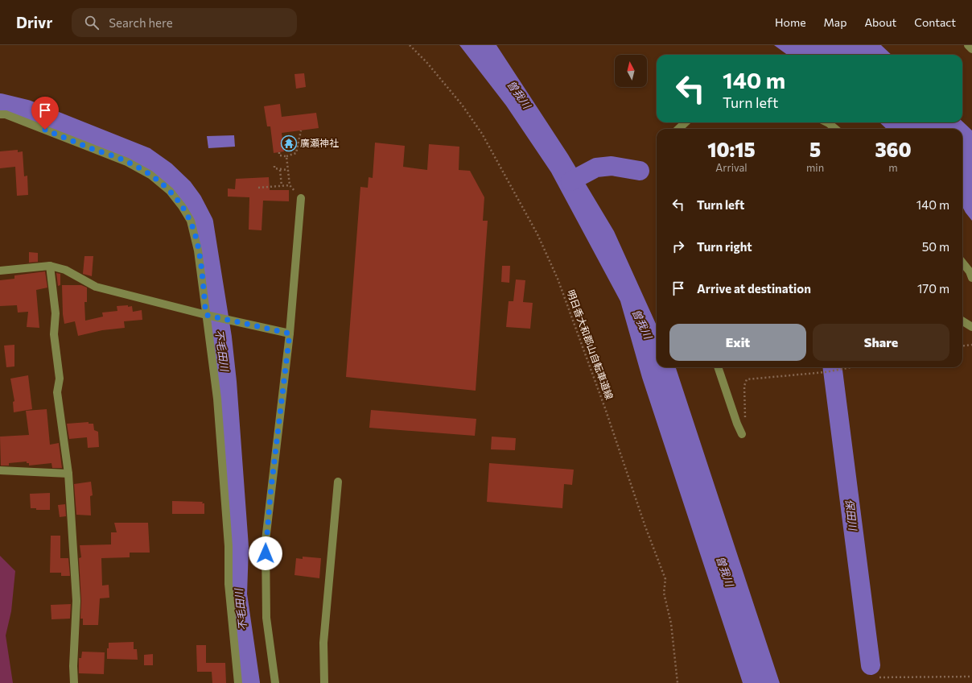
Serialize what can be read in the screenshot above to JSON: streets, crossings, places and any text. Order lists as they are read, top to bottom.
{
  "streets": {
    "path": ["明日香大和郡山自転車道線"]
  },
  "water": ["曽我川", "不毛田川", "保田川"],
  "places": {
    "temple": ["廣瀬神社"]
  },
  "north": "top",
  "page": {
    "header": "Drivr",
    "search": "Search here",
    "nav": [
      "Home",
      "Map",
      "About",
      "Contact"
    ],
    "turn": ["140 m", "Turn left"],
    "eta": [
      "10:15",
      "Arrival",
      "5",
      "min",
      "360",
      "m"
    ],
    "list": [
      {
        "name": "Turn left",
        "value": "140 m"
      },
      {
        "name": "Turn right",
        "value": "50 m"
      },
      {
        "name": "Arrive at destination",
        "value": "170 m"
      }
    ],
    "buttons": ["Exit", "Share"]
  }
}
